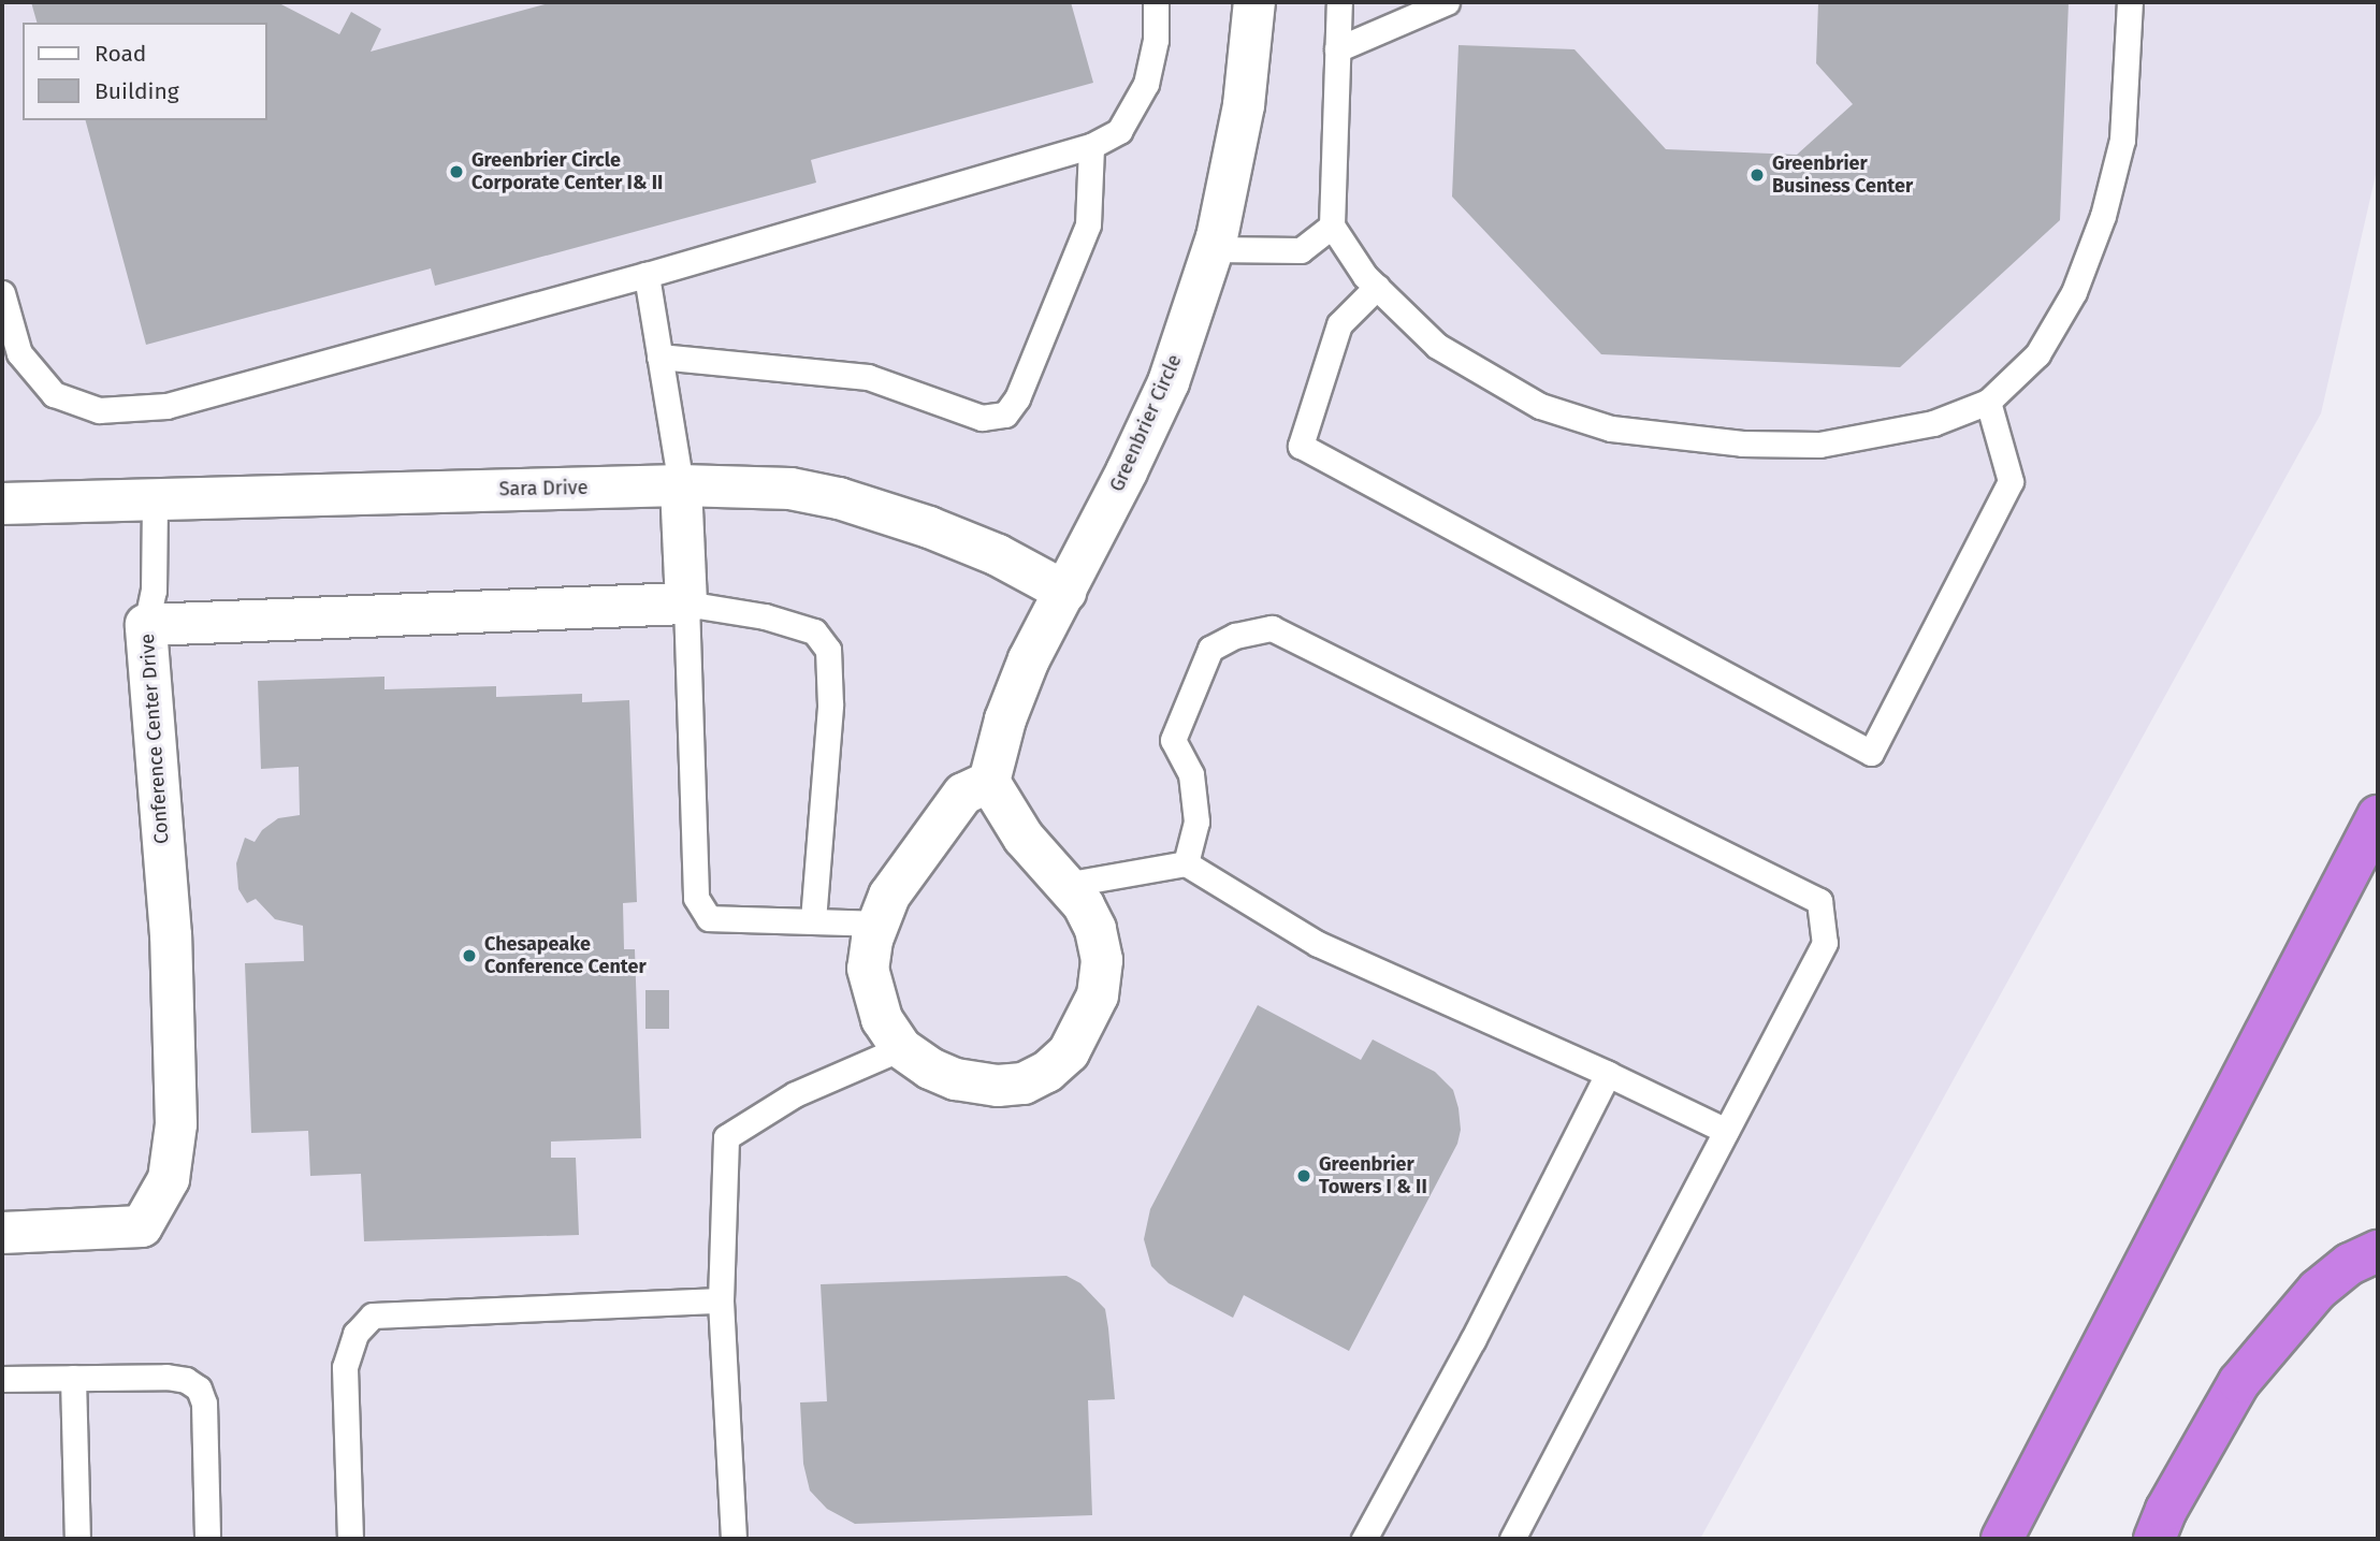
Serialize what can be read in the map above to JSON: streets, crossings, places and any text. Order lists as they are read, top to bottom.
{
  "streets": {
    "street": ["Greenbrier Circle", "Sara Drive", "Conference Center Drive"]
  },
  "crossings": [
    ["Greenbrier Circle", "Sara Drive"]
  ],
  "places": [
    "Greenbrier Circle Corporate Center I& II",
    "Greenbrier Business Center",
    "Chesapeake Conference Center",
    "Greenbrier Towers I & II"
  ],
  "legend": ["Road", "Building"]
}
